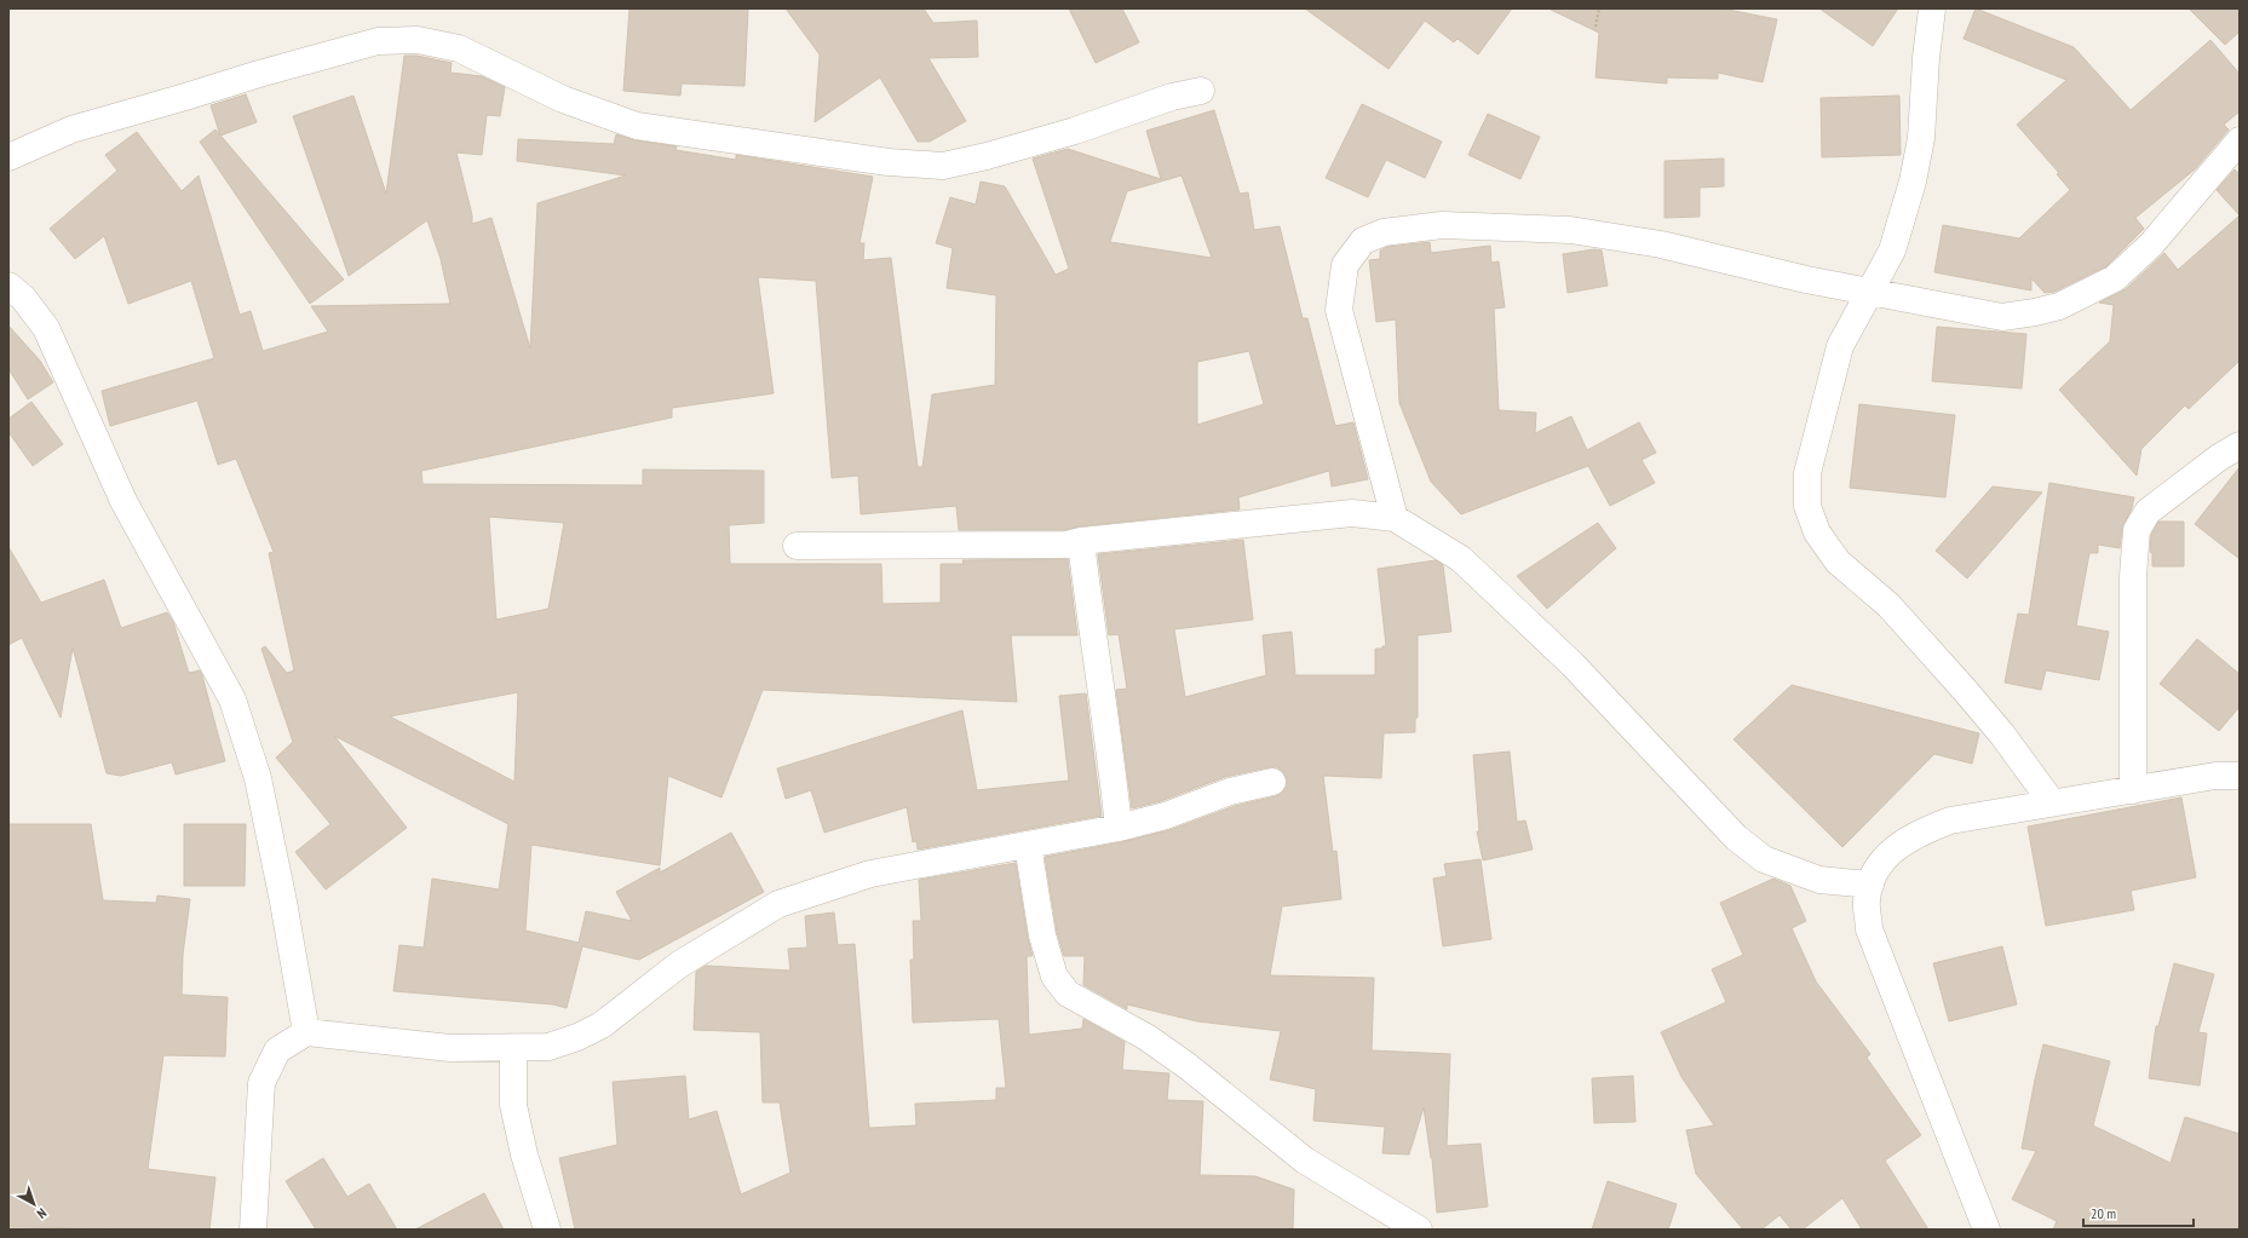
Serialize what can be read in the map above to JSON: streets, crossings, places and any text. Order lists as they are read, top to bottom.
{
  "scale_bar": "20 m",
  "north": "bottom right"
}
